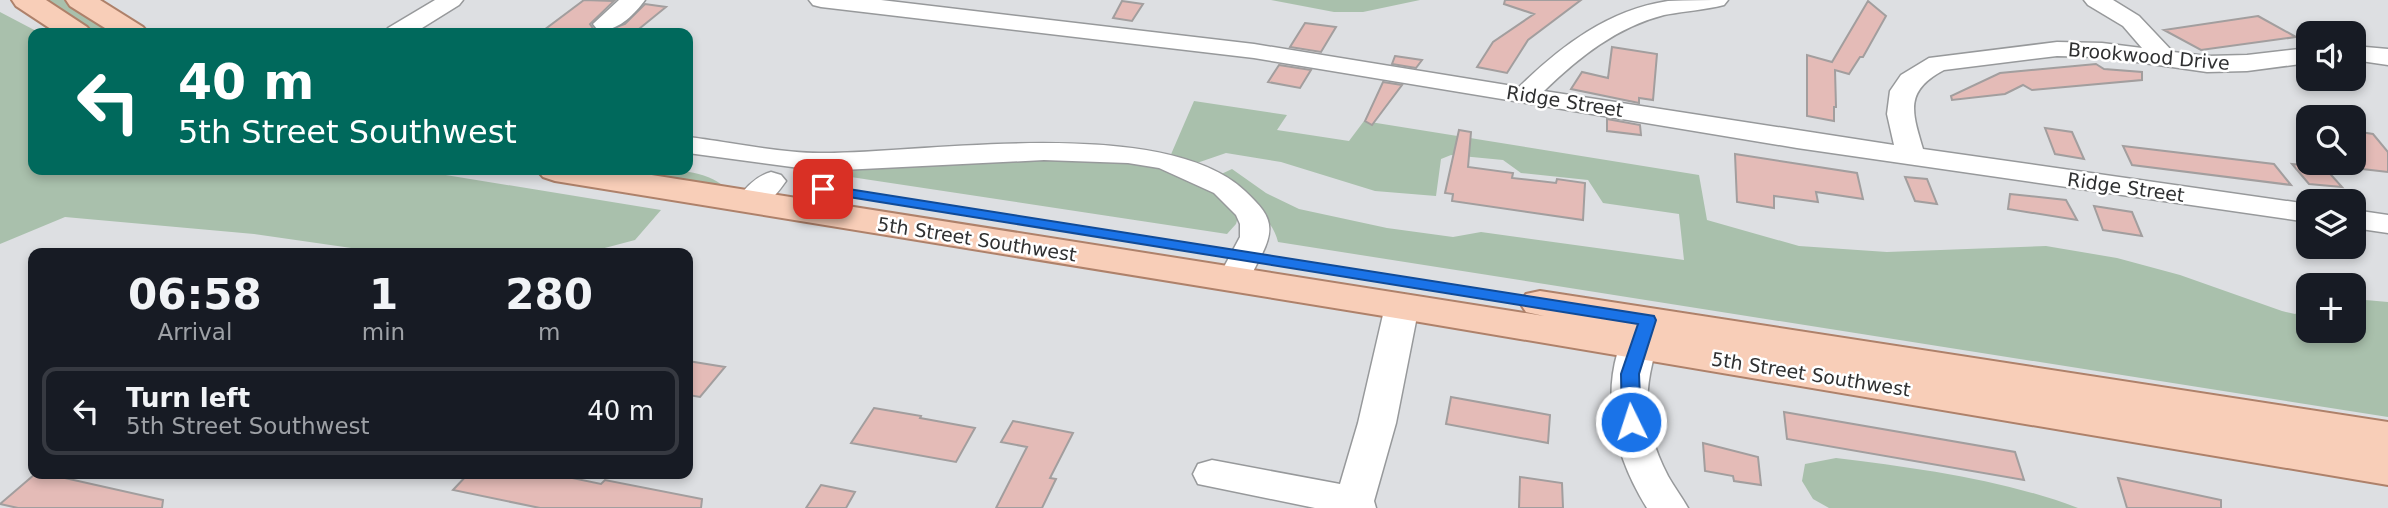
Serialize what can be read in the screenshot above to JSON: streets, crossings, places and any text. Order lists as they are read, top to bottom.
{
  "streets": {
    "main road": ["5th Street Southwest"],
    "street": ["Brookwood Drive", "Ridge Street"]
  },
  "crossings": [
    ["Brookwood Drive", "Ridge Street"]
  ],
  "page": {
    "map_buttons": "+",
    "turn": ["40 m", "5th Street Southwest"],
    "eta": [
      "06:58",
      "Arrival",
      "1",
      "min",
      "280",
      "m"
    ],
    "list": [
      {
        "name": "Turn left",
        "note": "5th Street Southwest",
        "value": "40 m"
      }
    ]
  }
}
